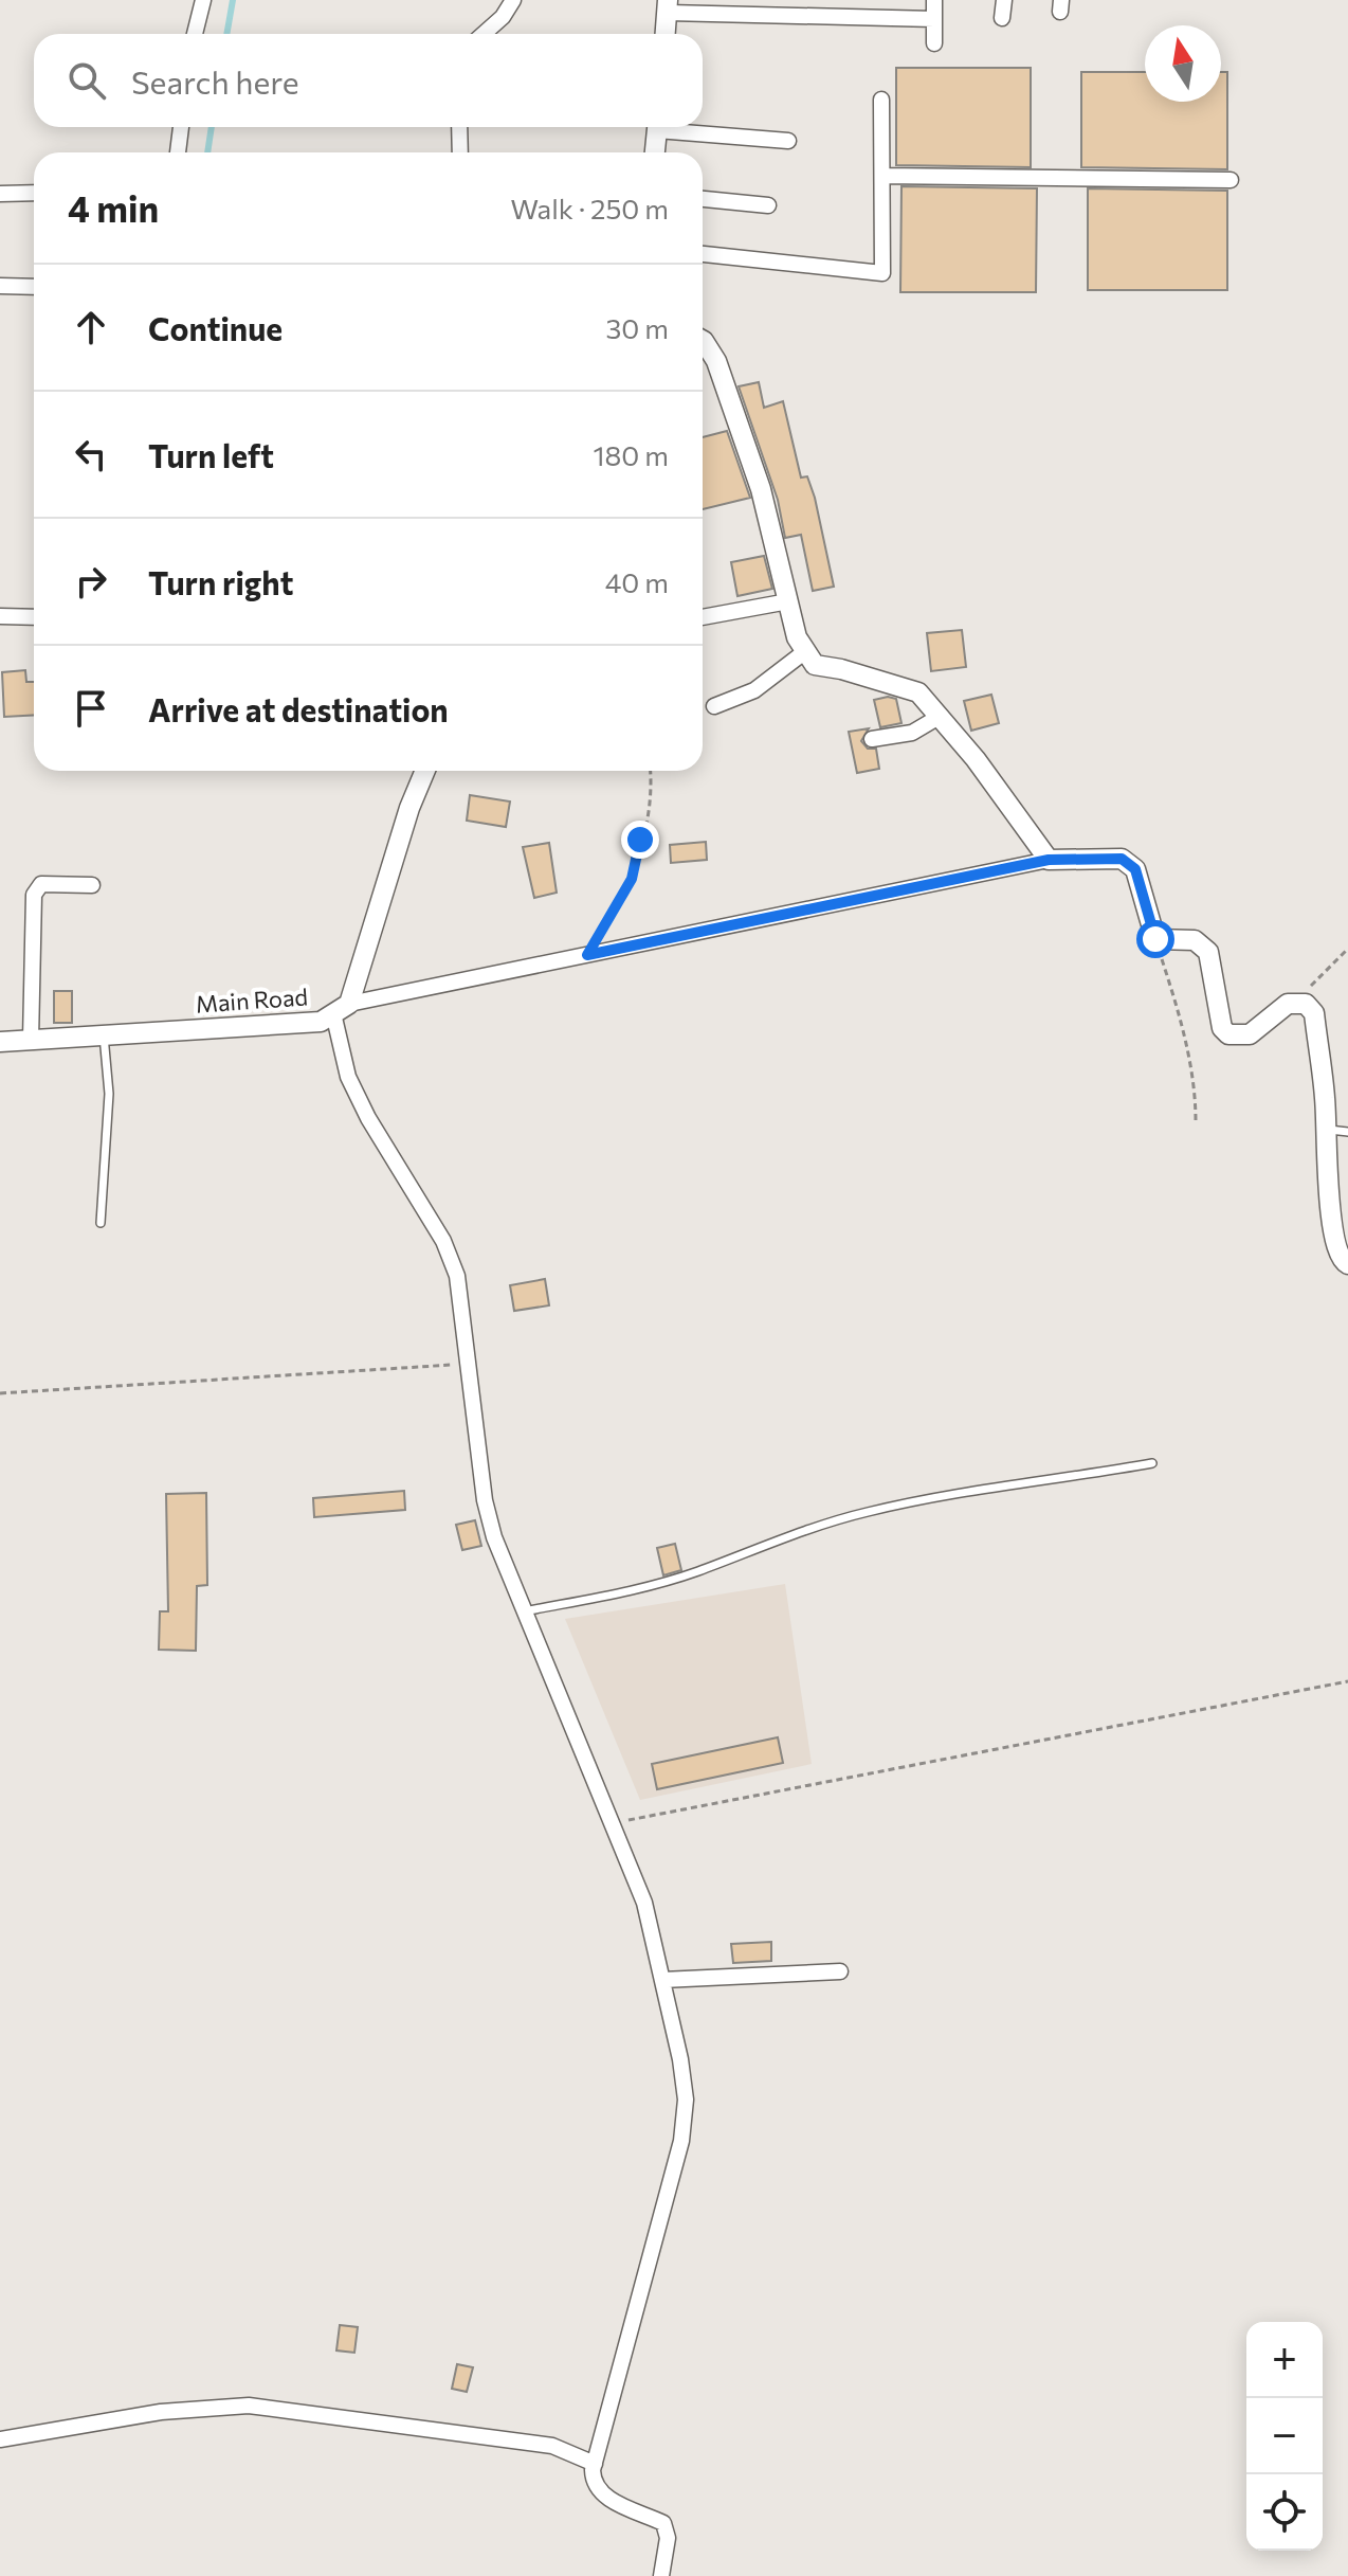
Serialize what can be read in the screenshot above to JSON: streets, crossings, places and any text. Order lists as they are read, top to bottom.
{
  "streets": {
    "street": ["Main Road"]
  },
  "north": "top",
  "page": {
    "search": "Search here",
    "heading": ["4 min", "Walk · 250 m"],
    "list": [
      ["Continue", "30 m"],
      ["Turn left", "180 m"],
      ["Turn right", "40 m"],
      "Arrive at destination"
    ],
    "map_buttons": ["+", "−"]
  }
}
